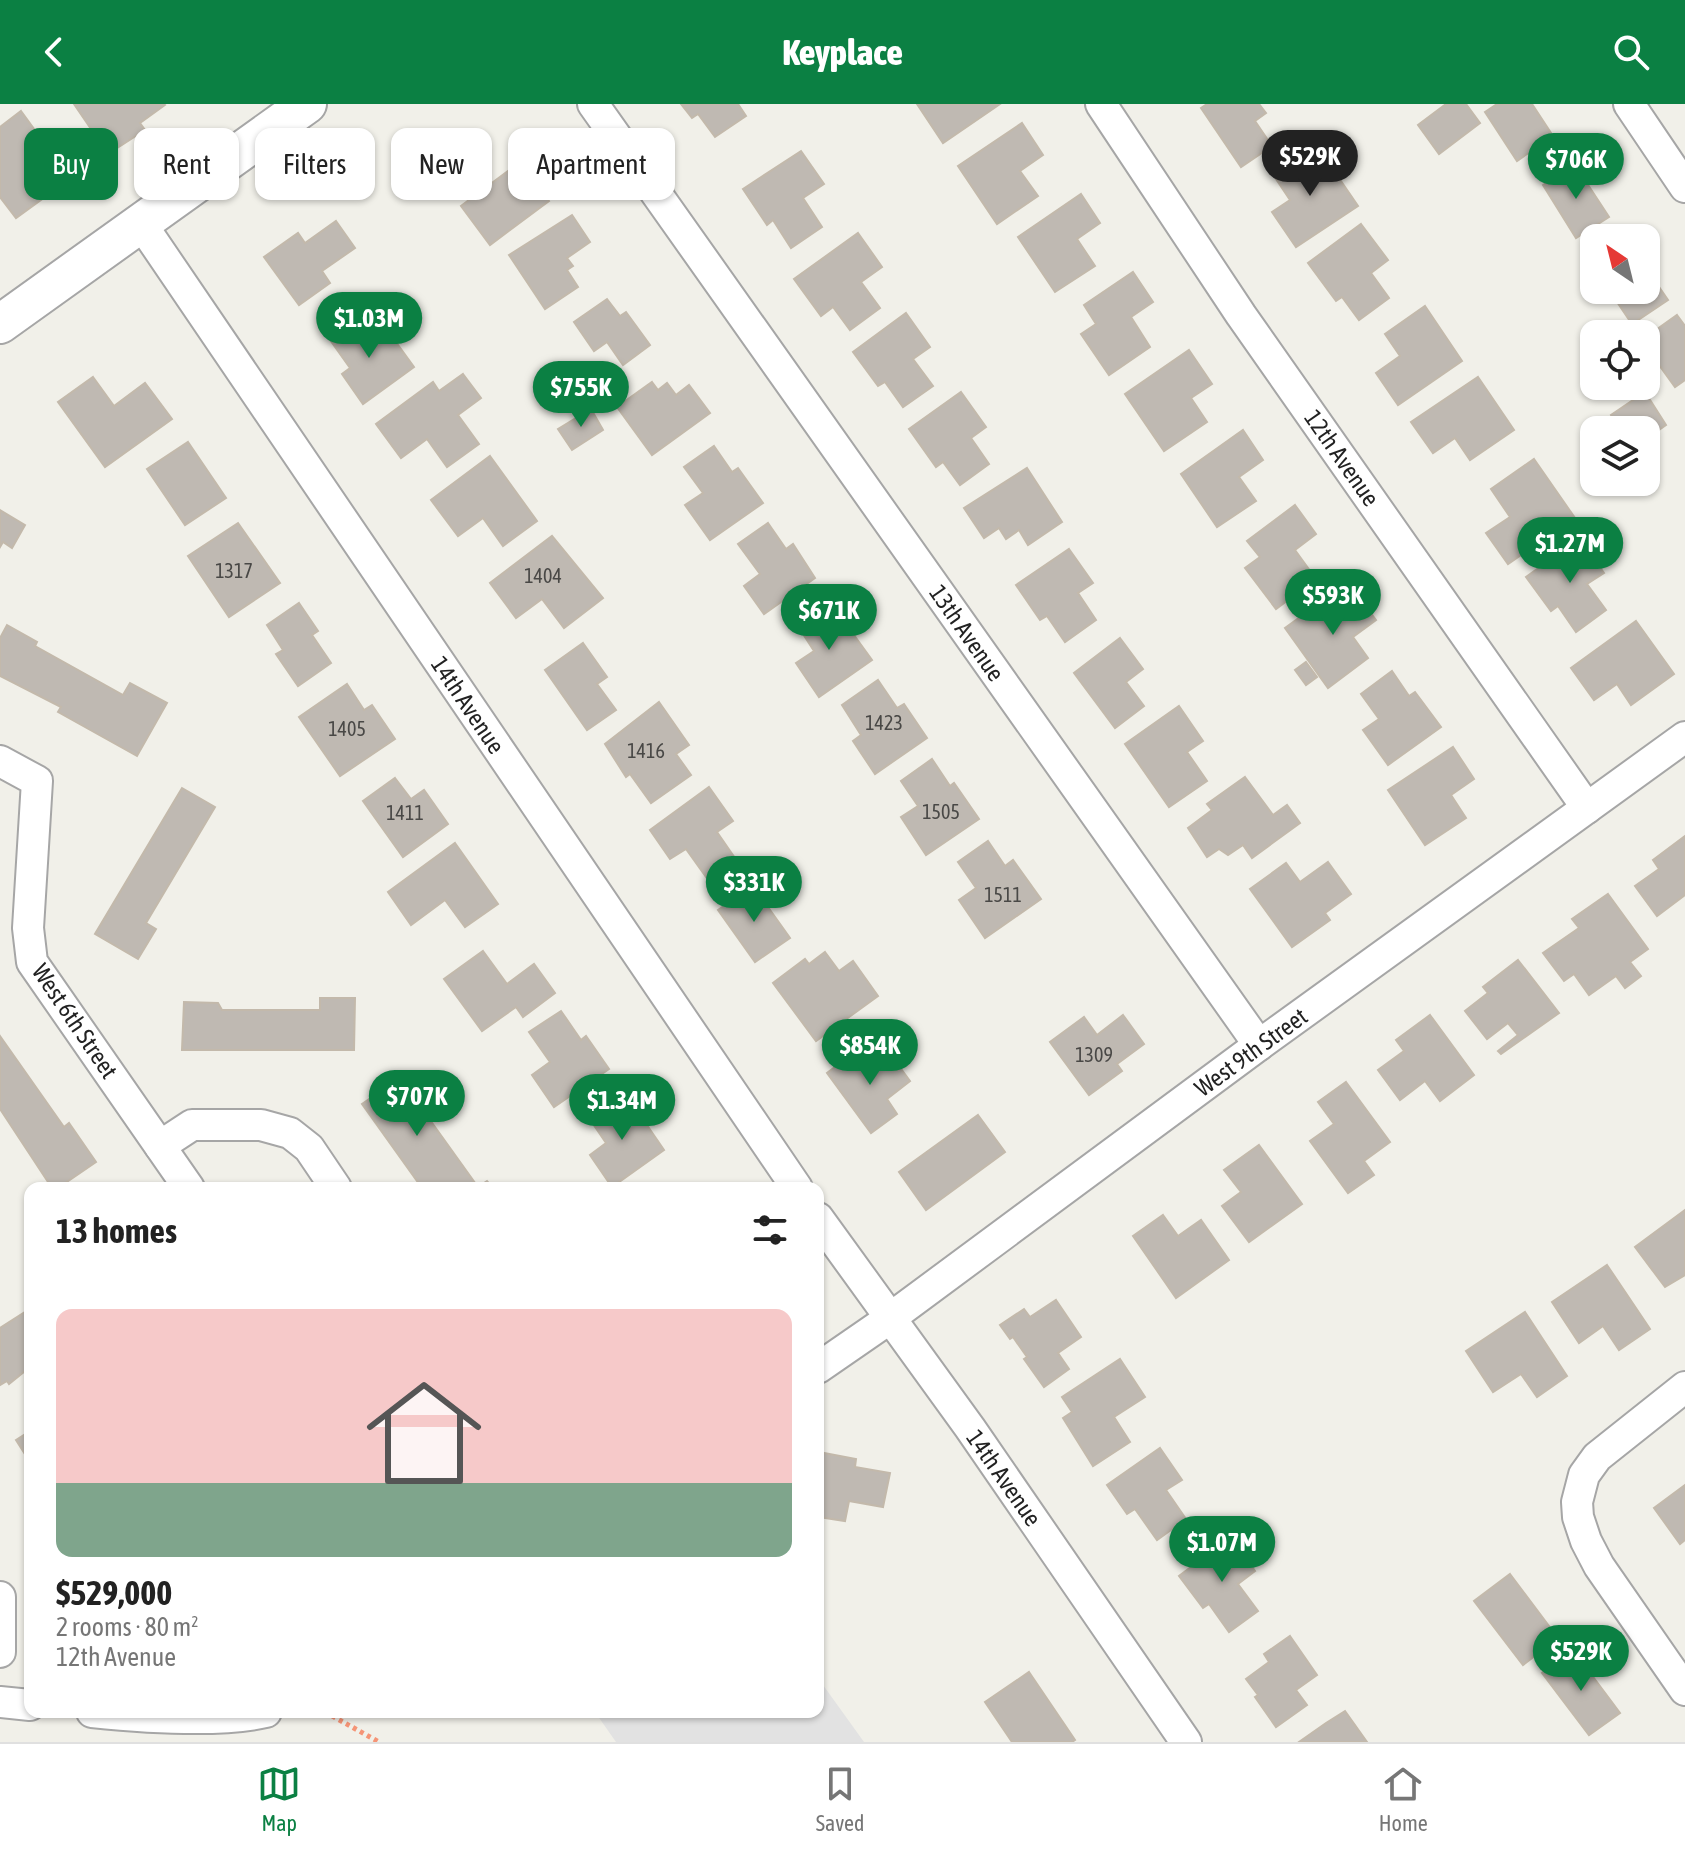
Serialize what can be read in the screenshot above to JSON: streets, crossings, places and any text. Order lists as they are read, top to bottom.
{
  "streets": {
    "street": [
      "12th Avenue",
      "13th Avenue",
      "14th Avenue",
      "West 6th Street",
      "West 9th Street"
    ]
  },
  "crossings": [
    ["12th Avenue", "West 9th Street"],
    ["13th Avenue", "West 9th Street"],
    ["14th Avenue", "West 9th Street"]
  ],
  "house_numbers": [
    "1317",
    "1404",
    "1423",
    "1405",
    "1416",
    "1505",
    "1411",
    "1511",
    "1309"
  ],
  "north": "top left",
  "page": {
    "header": "Keyplace",
    "chip": [
      "Buy",
      "Rent",
      "Filters",
      "New",
      "Apartment"
    ],
    "price": [
      "$529K",
      "$706K",
      "$1.03M",
      "$755K",
      "$1.27M",
      "$593K",
      "$671K",
      "$331K",
      "$854K",
      "$707K",
      "$1.34M",
      "$1.07M",
      "$529K"
    ],
    "heading": "13 homes",
    "list": [
      {
        "name": "$529,000",
        "note": "2 rooms · 80 m² · 12th Avenue"
      }
    ],
    "tabs": ["Map", "Saved", "Home"]
  }
}
